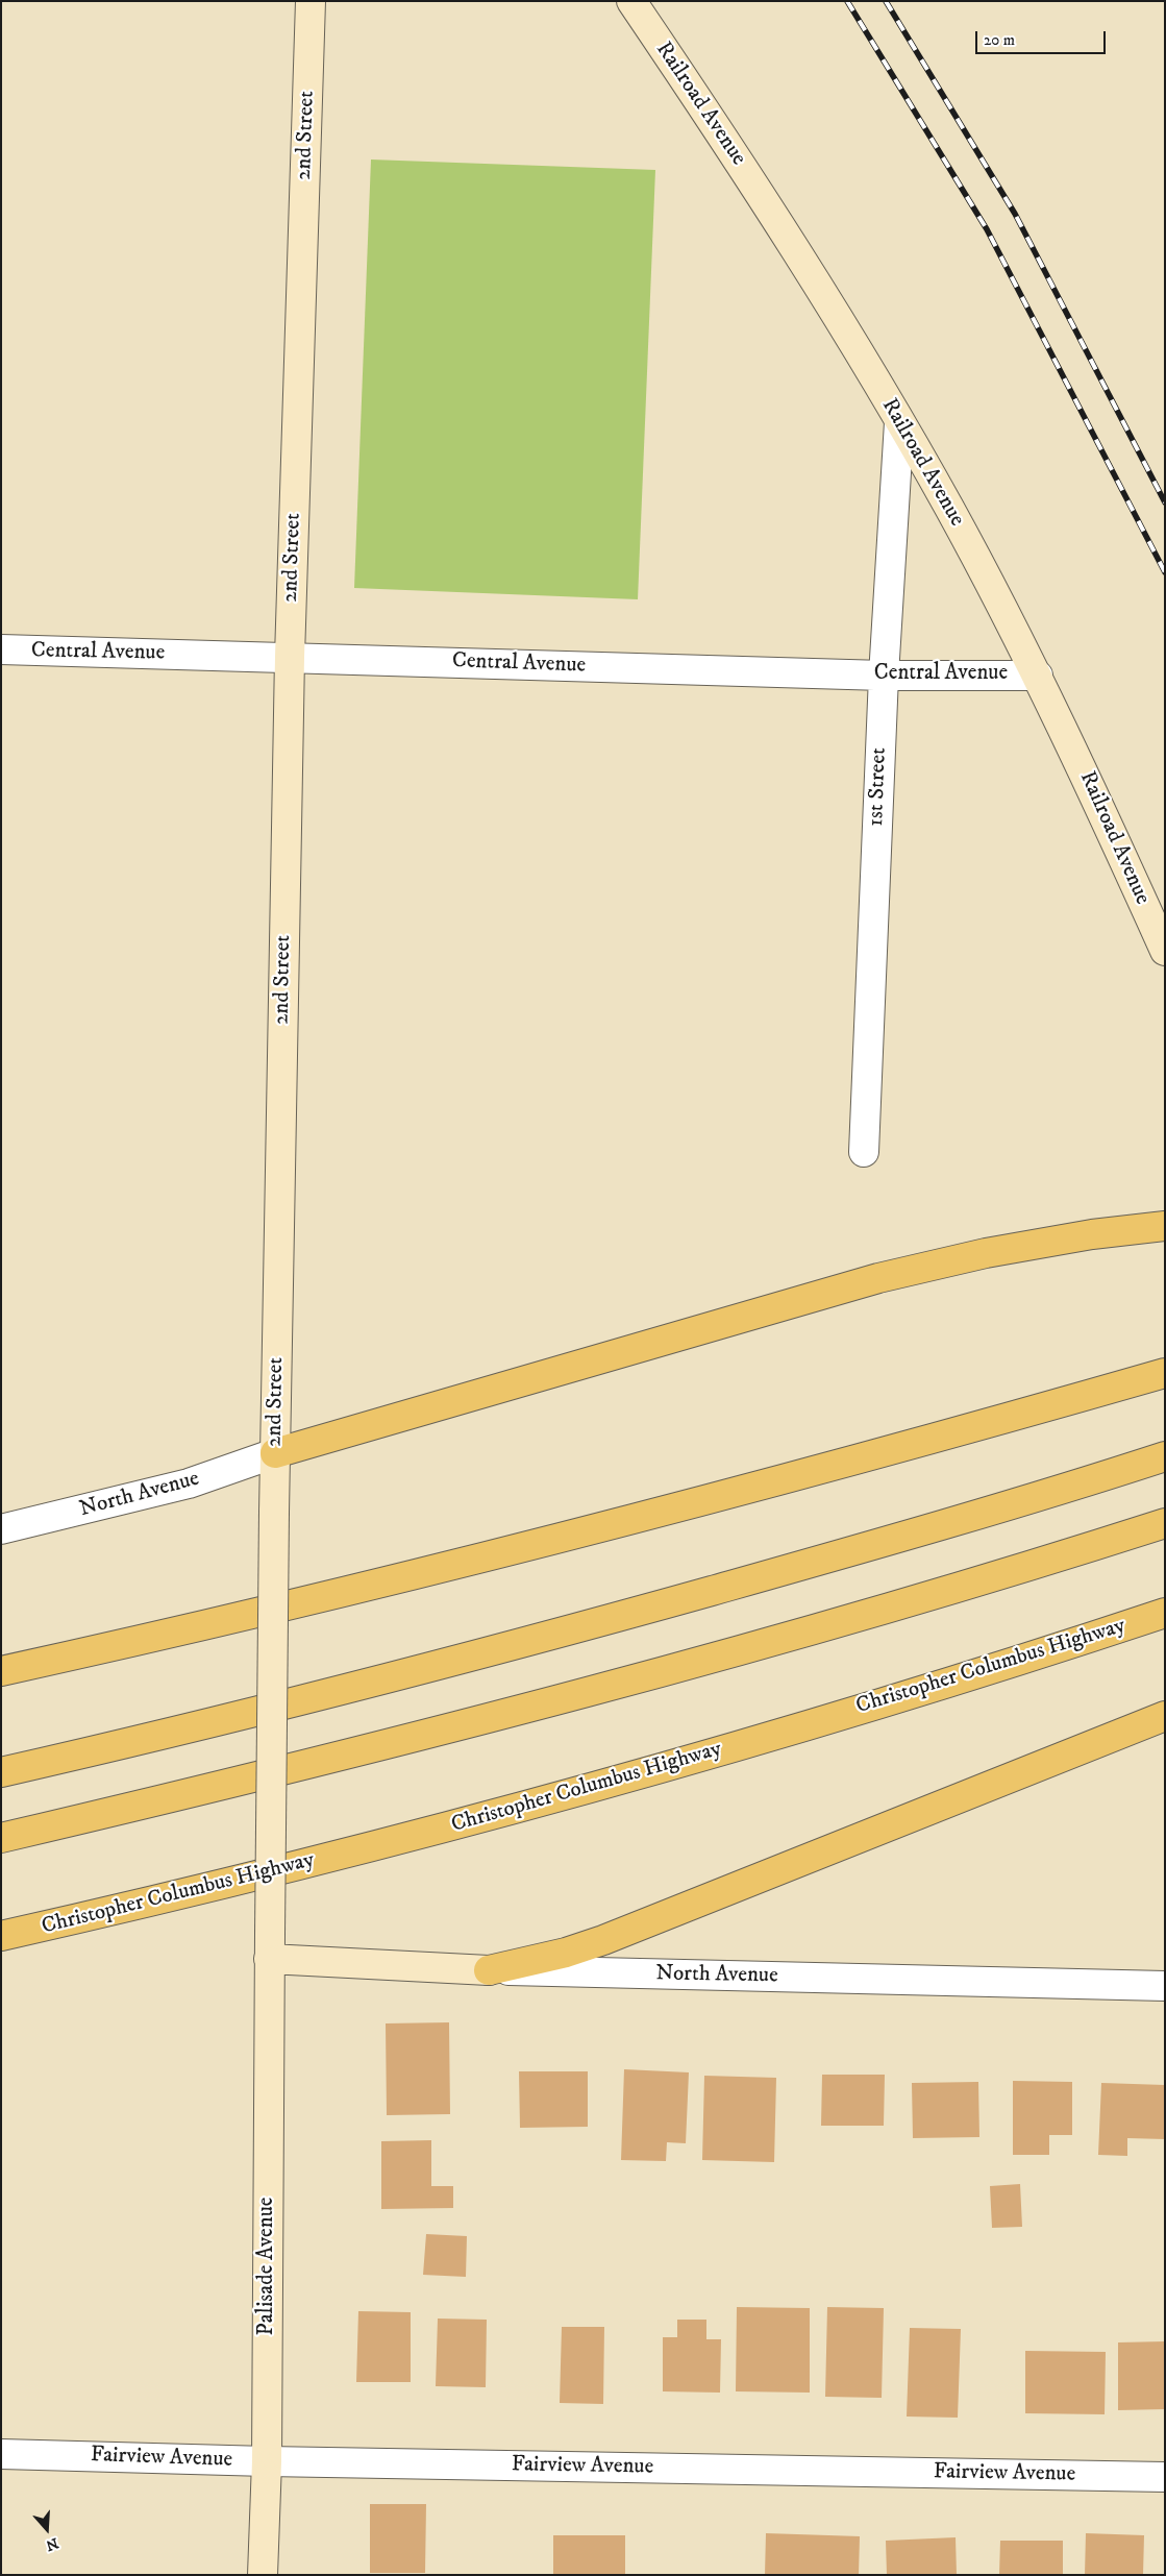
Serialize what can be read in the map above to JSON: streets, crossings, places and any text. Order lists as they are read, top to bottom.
{
  "streets": {
    "highway": ["Christopher Columbus Highway"],
    "main road": [
      "Railroad Avenue",
      "2nd Street",
      "North Avenue",
      "Palisade Avenue"
    ],
    "street": ["Central Avenue", "1st Street", "Fairview Avenue"]
  },
  "crossings": [
    ["Railroad Avenue", "Central Avenue"],
    ["Railroad Avenue", "1st Street"],
    ["2nd Street", "Central Avenue"],
    ["2nd Street", "North Avenue"],
    ["2nd Street", "Palisade Avenue"],
    ["Central Avenue", "1st Street"],
    ["North Avenue", "Palisade Avenue"],
    ["Palisade Avenue", "Fairview Avenue"]
  ],
  "scale_bar": "20 m",
  "north": "bottom"
}
